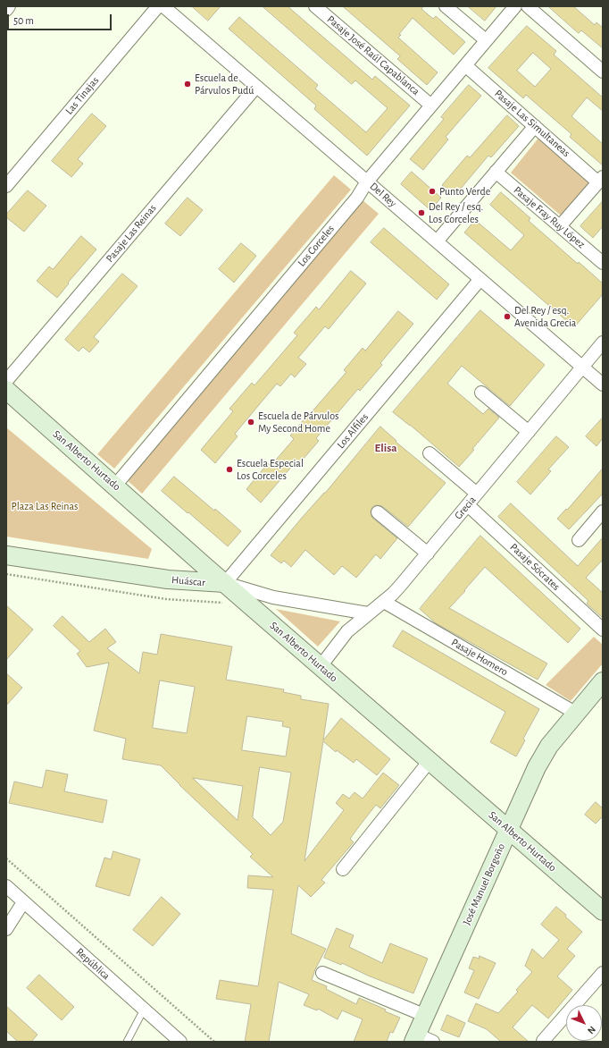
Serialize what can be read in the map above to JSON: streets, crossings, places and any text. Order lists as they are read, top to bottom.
{
  "streets": {
    "main road": ["San Alberto Hurtado", "Huáscar", "José Manuel Borgoño"],
    "street": [
      "Pasaje José Raúl Capablanca",
      "Las Tinajas",
      "Pasaje Las Simultaneas",
      "Del Rey",
      "Pasaje Fray Ruy López",
      "Pasaje Las Reinas",
      "Los Corceles",
      "Los Alfiles",
      "Grecia",
      "Pasaje Sócrates",
      "Pasaje Homero",
      "República"
    ]
  },
  "crossings": [
    ["Pasaje José Raúl Capablanca", "Los Corceles"],
    ["Pasaje Las Simultaneas", "Los Corceles"],
    ["Del Rey", "Pasaje Las Reinas"],
    ["Del Rey", "Los Corceles"],
    ["Del Rey", "Los Alfiles"],
    ["Del Rey", "Grecia"],
    ["Los Corceles", "San Alberto Hurtado"],
    ["Los Alfiles", "San Alberto Hurtado"],
    ["Los Alfiles", "Huáscar"],
    ["San Alberto Hurtado", "Grecia"],
    ["San Alberto Hurtado", "Huáscar"],
    ["San Alberto Hurtado", "José Manuel Borgoño"],
    ["Grecia", "Pasaje Sócrates"],
    ["Grecia", "Huáscar"],
    ["Grecia", "Pasaje Homero"],
    ["Pasaje Homero", "José Manuel Borgoño"]
  ],
  "districts": ["Elisa"],
  "parks": ["Plaza Las Reinas"],
  "places": [
    "Escuela de Párvulos Pudú",
    "Punto Verde",
    "Del Rey / esq. Los Corceles",
    "Del Rey / esq. Avenida Grecia",
    "Escuela de Párvulos My Second Home",
    "Escuela Especial Los Corceles"
  ],
  "scale_bar": "50 m",
  "north": "bottom right"
}
